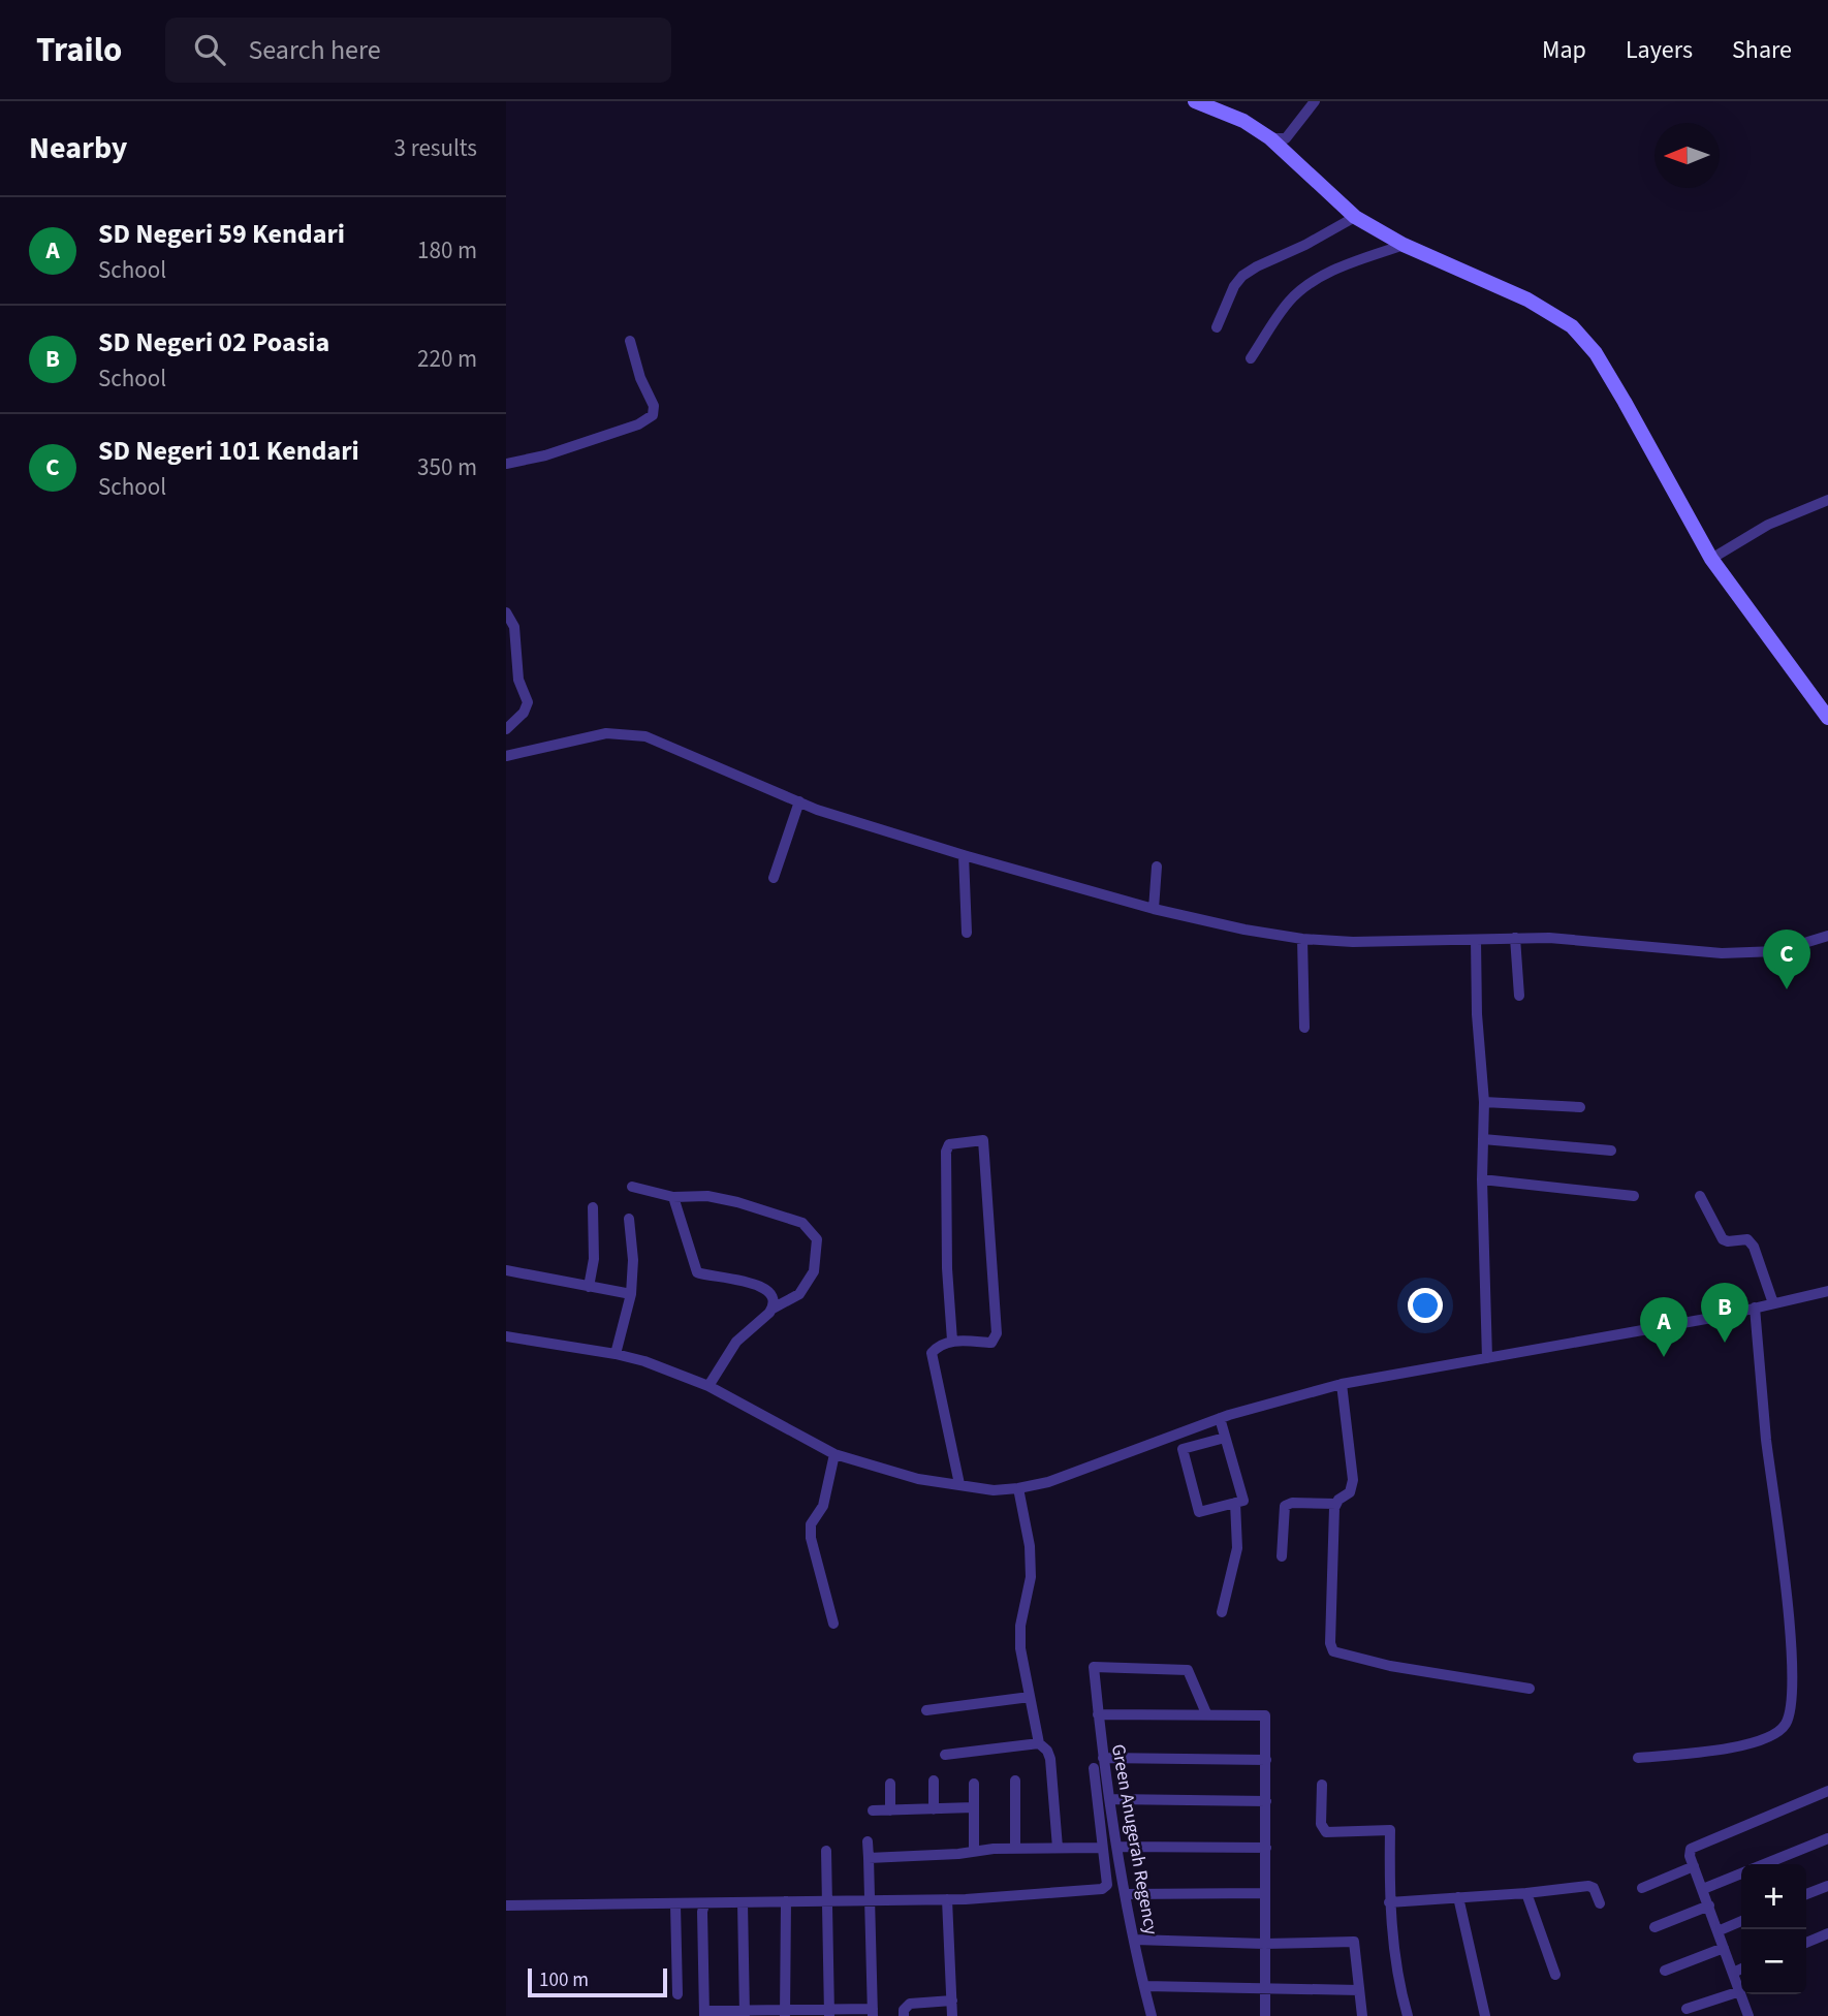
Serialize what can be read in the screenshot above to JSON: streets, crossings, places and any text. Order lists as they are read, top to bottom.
{
  "streets": {
    "street": ["Green Anugerah Regency"]
  },
  "scale_bar": "100 m",
  "north": "left",
  "page": {
    "header": "Trailo",
    "search": "Search here",
    "nav": ["Map", "Layers", "Share"],
    "heading": ["Nearby", "3 results"],
    "list": [
      {
        "mark": "A",
        "name": "SD Negeri 59 Kendari",
        "note": "School",
        "value": "180 m"
      },
      {
        "mark": "B",
        "name": "SD Negeri 02 Poasia",
        "note": "School",
        "value": "220 m"
      },
      {
        "mark": "C",
        "name": "SD Negeri 101 Kendari",
        "note": "School",
        "value": "350 m"
      }
    ],
    "pins": ["C", "B", "A"],
    "map_buttons": ["+", "−"],
    "scale": "100 m"
  }
}
